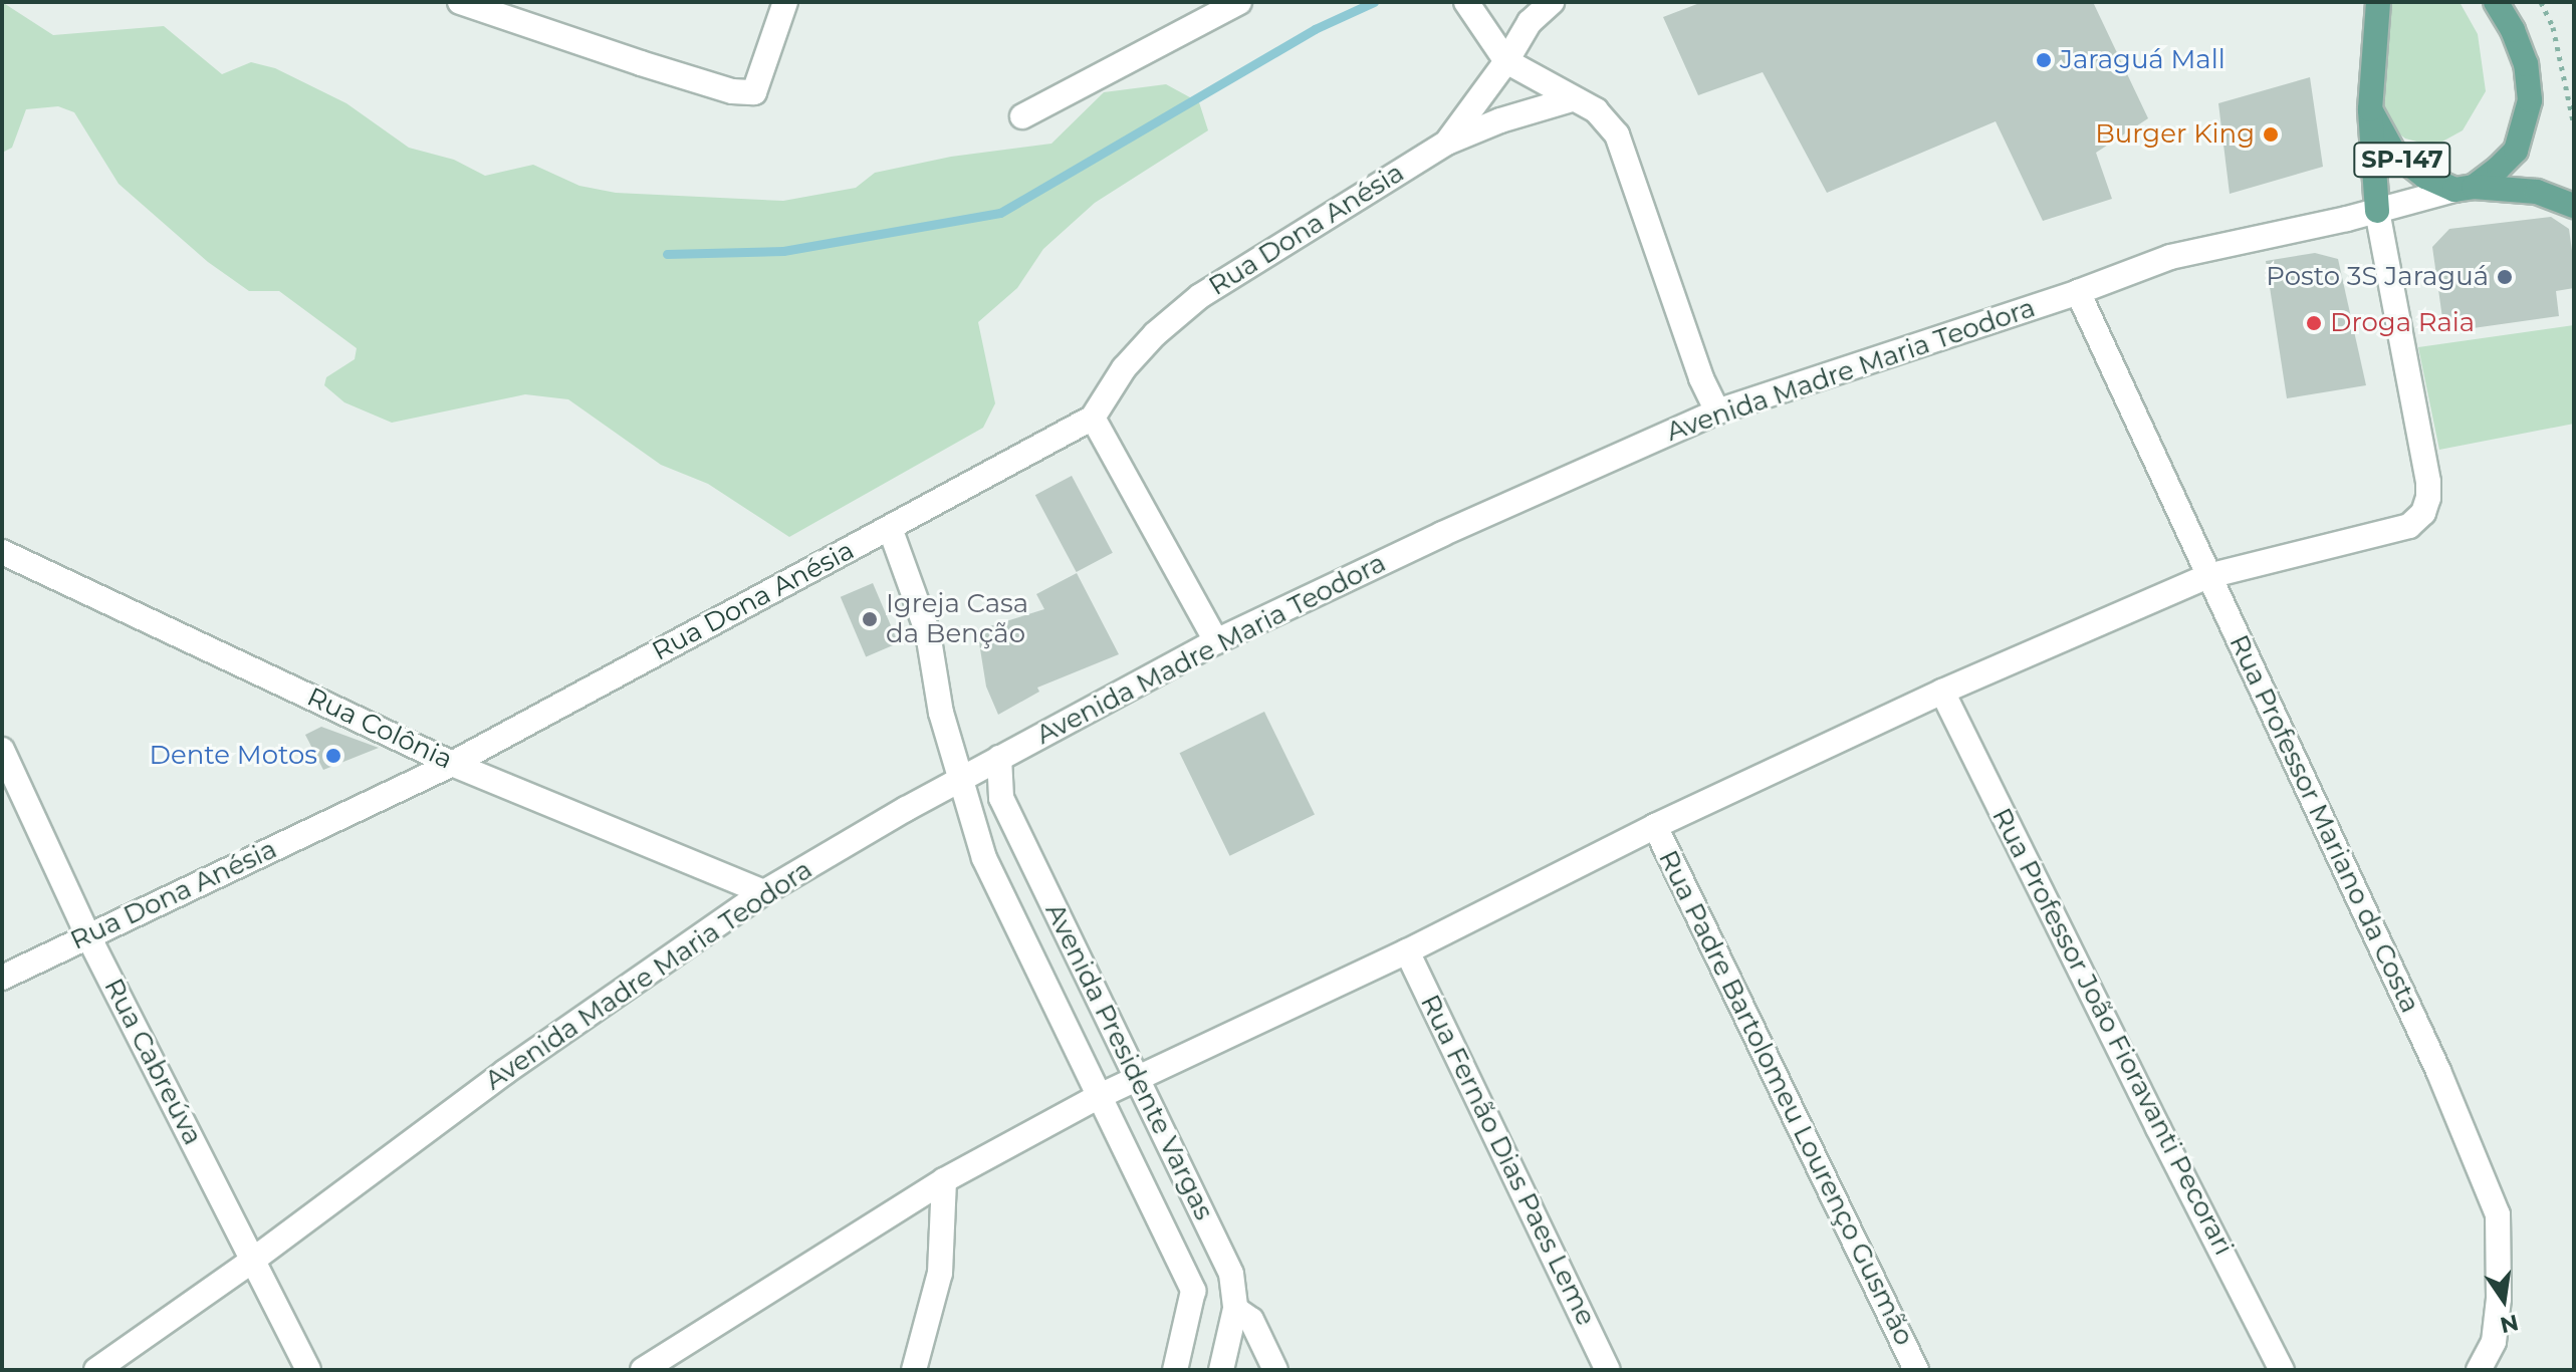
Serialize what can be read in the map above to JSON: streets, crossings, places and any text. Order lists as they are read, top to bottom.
{
  "streets": {
    "main road": ["SP-147"],
    "street": [
      "Rua Dona Anésia",
      "Avenida Madre Maria Teodora",
      "Rua Colônia",
      "Rua Professor Mariano da Costa",
      "Rua Professor João Fioravanti Pecorari",
      "Rua Cabreúva",
      "Avenida Presidente Vargas",
      "Rua Padre Bartolomeu Lourenço Gusmão",
      "Rua Fernão Dias Paes Leme"
    ]
  },
  "crossings": [
    ["SP-147", "Avenida Madre Maria Teodora"],
    ["Rua Dona Anésia", "Rua Colônia"],
    ["Rua Dona Anésia", "Rua Cabreúva"],
    ["Rua Dona Anésia", "Avenida Presidente Vargas"],
    ["Avenida Madre Maria Teodora", "Rua Colônia"],
    ["Avenida Madre Maria Teodora", "Rua Professor Mariano da Costa"],
    ["Avenida Madre Maria Teodora", "Rua Cabreúva"],
    ["Avenida Madre Maria Teodora", "Avenida Presidente Vargas"]
  ],
  "places": [
    "Jaraguá Mall",
    "Burger King",
    "Posto 3S Jaraguá",
    "Droga Raia",
    "Igreja Casa da Benção",
    "Dente Motos"
  ],
  "north": "bottom"
}
